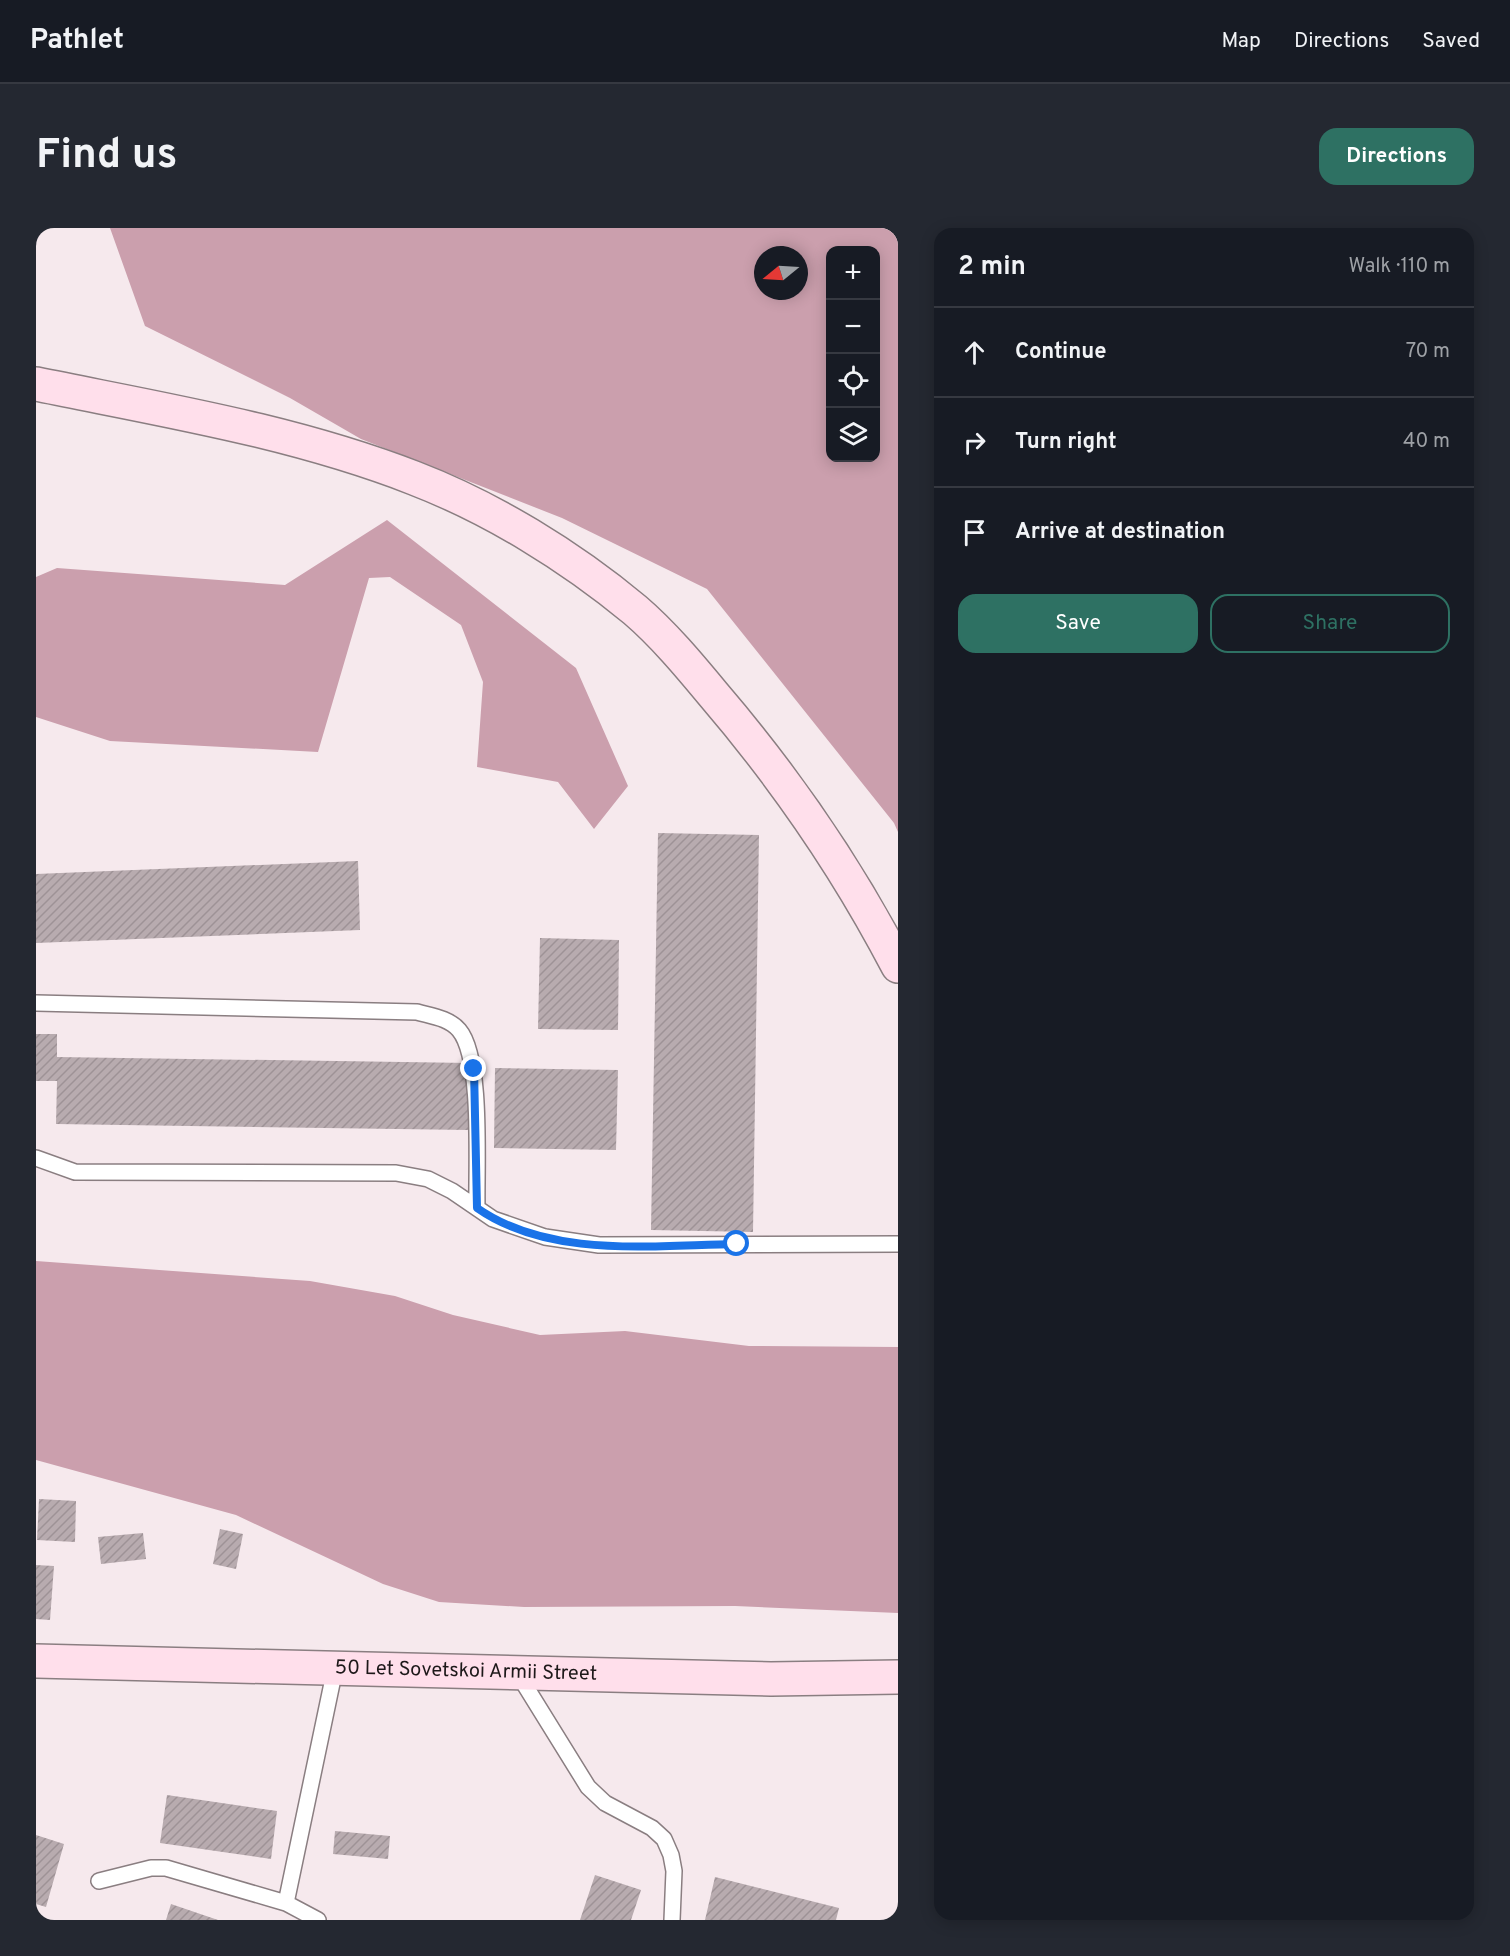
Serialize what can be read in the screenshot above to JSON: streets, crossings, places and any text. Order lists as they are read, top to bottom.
{
  "streets": {
    "street": ["50 Let Sovetskoi Armii Street"]
  },
  "north": "left",
  "page": {
    "header": "Pathlet",
    "nav": ["Map", "Directions", "Saved"],
    "buttons": [
      "Directions",
      ["Save", "Share"]
    ],
    "title": "Find us",
    "heading": ["2 min", "Walk · 110 m"],
    "map_buttons": ["+", "−"],
    "list": [
      ["Continue", "70 m"],
      ["Turn right", "40 m"],
      "Arrive at destination"
    ]
  }
}
